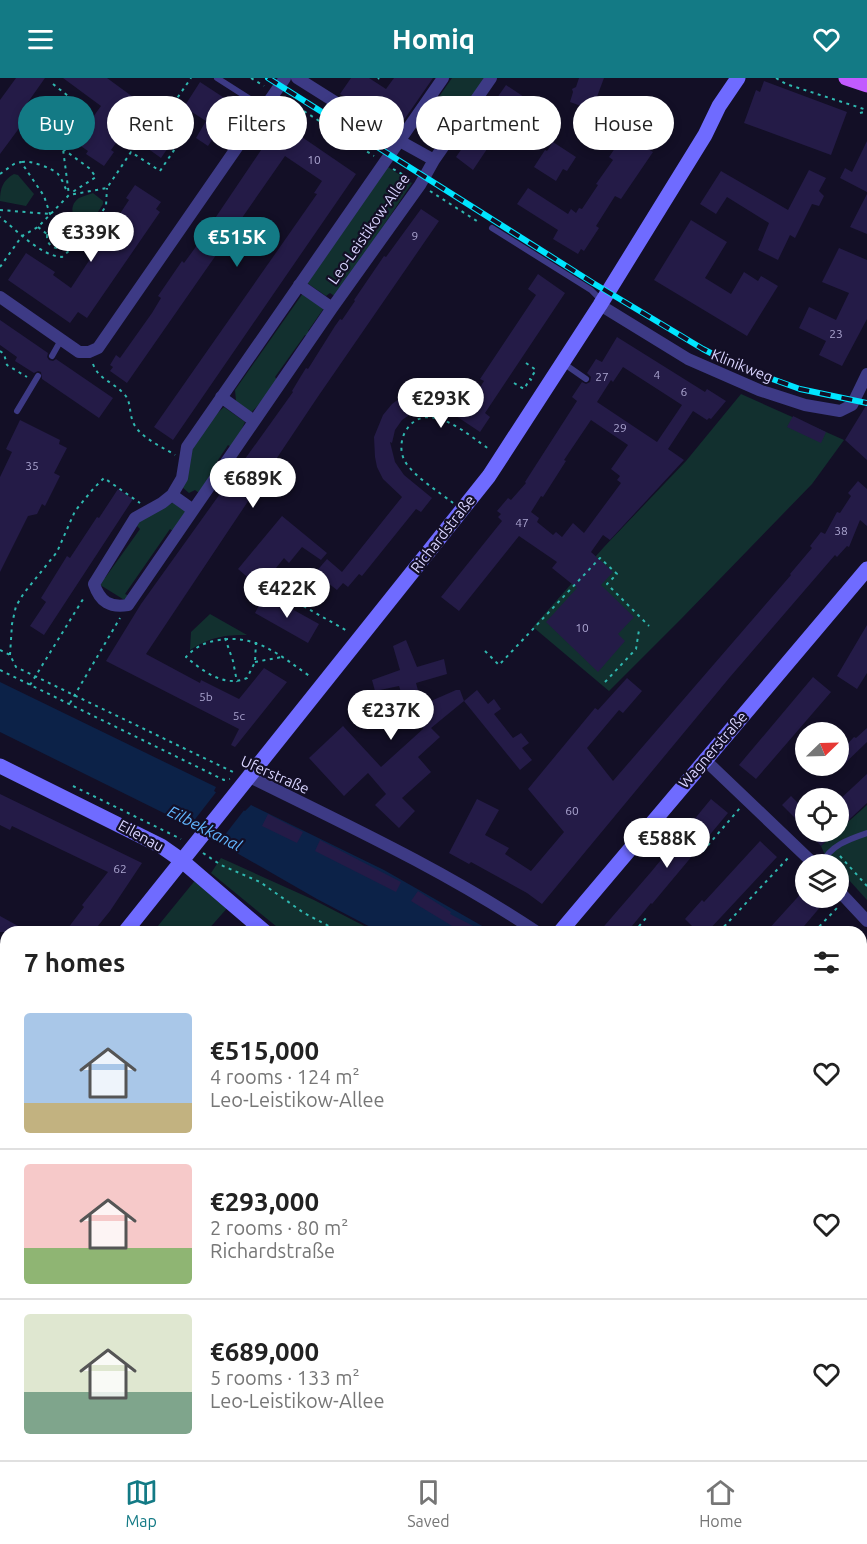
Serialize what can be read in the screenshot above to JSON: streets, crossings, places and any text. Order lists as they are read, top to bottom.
{
  "streets": {
    "street": [
      "Leo-Leistikow-Allee",
      "Klinikweg",
      "Richardstraße",
      "Wagnerstraße",
      "Uferstraße",
      "Eilenau"
    ]
  },
  "crossings": [
    ["Klinikweg", "Richardstraße"],
    ["Richardstraße", "Uferstraße"],
    ["Richardstraße", "Eilenau"]
  ],
  "water": ["Eilbekkanal"],
  "house_numbers": [
    "10",
    "9",
    "23",
    "4",
    "27",
    "6",
    "29",
    "35",
    "47",
    "38",
    "10",
    "5b",
    "5c",
    "60",
    "62"
  ],
  "north": "top right",
  "page": {
    "header": "Homiq",
    "chip": [
      "Buy",
      "Rent",
      "Filters",
      "New",
      "Apartment",
      "House"
    ],
    "price": [
      "€339K",
      "€515K",
      "€293K",
      "€689K",
      "€422K",
      "€237K",
      "€588K"
    ],
    "heading": "7 homes",
    "list": [
      {
        "name": "€515,000",
        "note": "4 rooms · 124 m² · Leo-Leistikow-Allee"
      },
      {
        "name": "€293,000",
        "note": "2 rooms · 80 m² · Richardstraße"
      },
      {
        "name": "€689,000",
        "note": "5 rooms · 133 m² · Leo-Leistikow-Allee"
      }
    ],
    "tabs": ["Map", "Saved", "Home"]
  }
}
